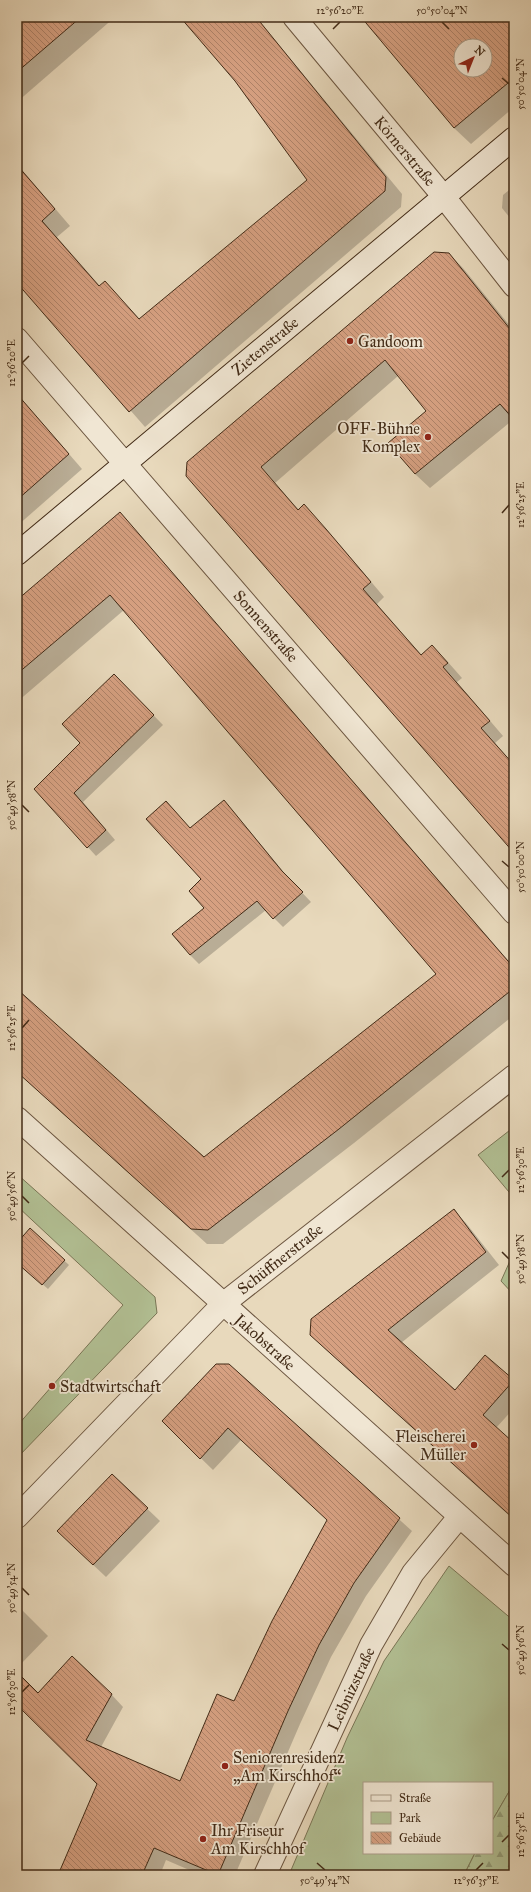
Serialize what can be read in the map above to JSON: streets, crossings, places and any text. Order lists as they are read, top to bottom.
{
  "streets": {
    "street": [
      "Körnerstraße",
      "Zietenstraße",
      "Sonnenstraße",
      "Schüffnerstraße",
      "Jakobstraße",
      "Leibnizstraße"
    ]
  },
  "crossings": [
    ["Körnerstraße", "Zietenstraße"],
    ["Zietenstraße", "Sonnenstraße"],
    ["Schüffnerstraße", "Jakobstraße"],
    ["Jakobstraße", "Leibnizstraße"]
  ],
  "places": [
    "Gandoom",
    "OFF-Bühne Komplex",
    "Stadtwirtschaft",
    "Fleischerei Müller",
    "Seniorenresidenz „Am Kirschhof“",
    "Ihr Friseur Am Kirschhof"
  ],
  "legend": ["Straße", "Park", "Gebäude"],
  "north": "top right",
  "coordinates": [
    "12°56'20\"E",
    "50°50'04\"N",
    "12°56'25\"E",
    "50°49'58\"N",
    "50°50'00\"N",
    "12°56'30\"E",
    "50°49'56\"N",
    "50°49'54\"N",
    "12°56'35\"E"
  ]
}
